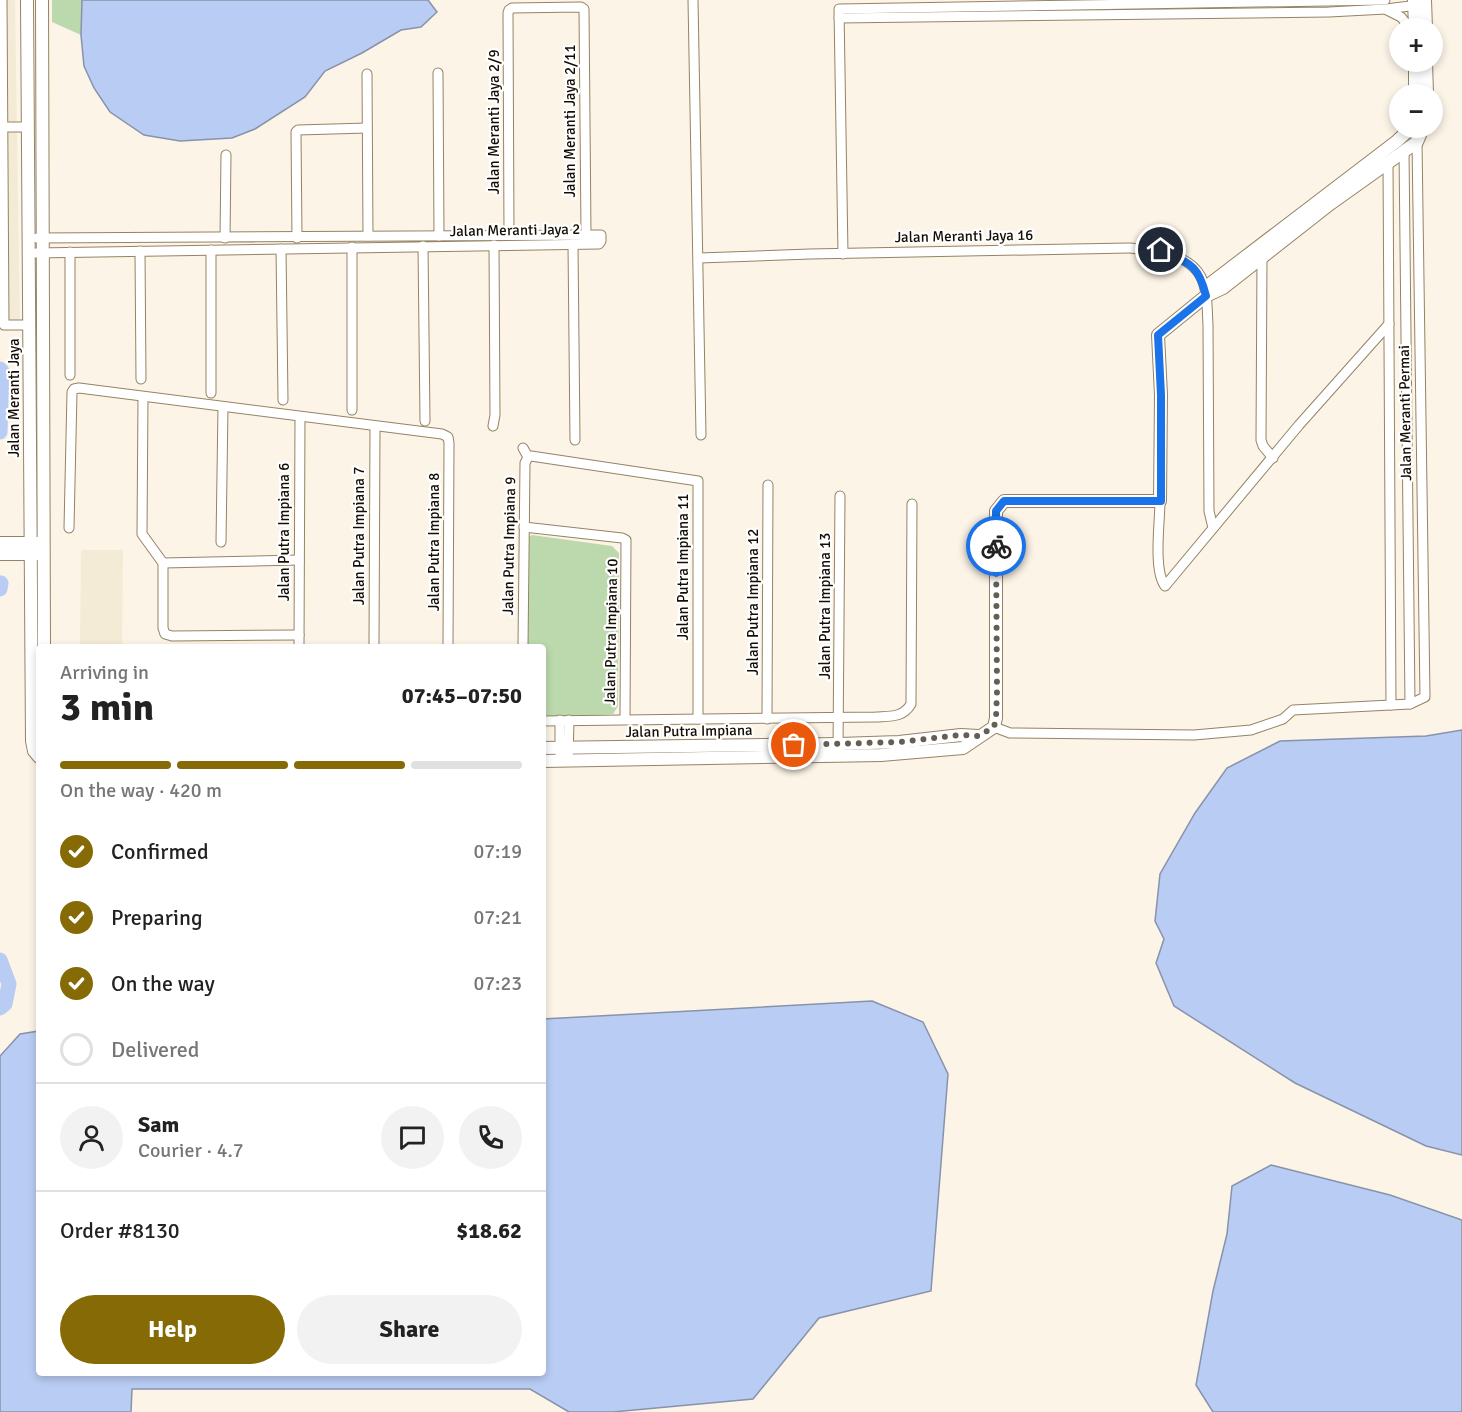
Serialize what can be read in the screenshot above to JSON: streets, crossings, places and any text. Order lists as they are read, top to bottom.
{
  "streets": {
    "street": [
      "Jalan Meranti Jaya 2/11",
      "Jalan Meranti Jaya 2/9",
      "Jalan Meranti Jaya 2",
      "Jalan Meranti Jaya 16",
      "Jalan Meranti Jaya",
      "Jalan Meranti Permai",
      "Jalan Putra Impiana 6",
      "Jalan Putra Impiana 7",
      "Jalan Putra Impiana 8",
      "Jalan Putra Impiana 9",
      "Jalan Putra Impiana 11",
      "Jalan Putra Impiana 12",
      "Jalan Putra Impiana 13",
      "Jalan Putra Impiana 10",
      "Jalan Putra Impiana"
    ]
  },
  "crossings": [
    ["Jalan Meranti Jaya 2/11", "Jalan Meranti Jaya 2/9"],
    ["Jalan Meranti Jaya 2/11", "Jalan Meranti Jaya 2"],
    ["Jalan Meranti Jaya 2/9", "Jalan Meranti Jaya 2"],
    ["Jalan Meranti Jaya 2", "Jalan Meranti Jaya"],
    ["Jalan Putra Impiana 7", "Jalan Putra Impiana 8"],
    ["Jalan Putra Impiana 9", "Jalan Putra Impiana 11"],
    ["Jalan Putra Impiana 9", "Jalan Putra Impiana 10"],
    ["Jalan Putra Impiana 13", "Jalan Putra Impiana"]
  ],
  "page": {
    "map_buttons": ["+", "−"],
    "heading": ["3 min", "Arriving in", "07:45–07:50"],
    "panel": [
      "Sam",
      "Courier · 4.7",
      "Order #8130",
      "$18.62"
    ],
    "bar": "On the way · 420 m",
    "list": [
      ["Confirmed", "07:19"],
      ["Preparing", "07:21"],
      ["On the way", "07:23"],
      "Delivered"
    ],
    "buttons": ["Help", "Share"]
  }
}
